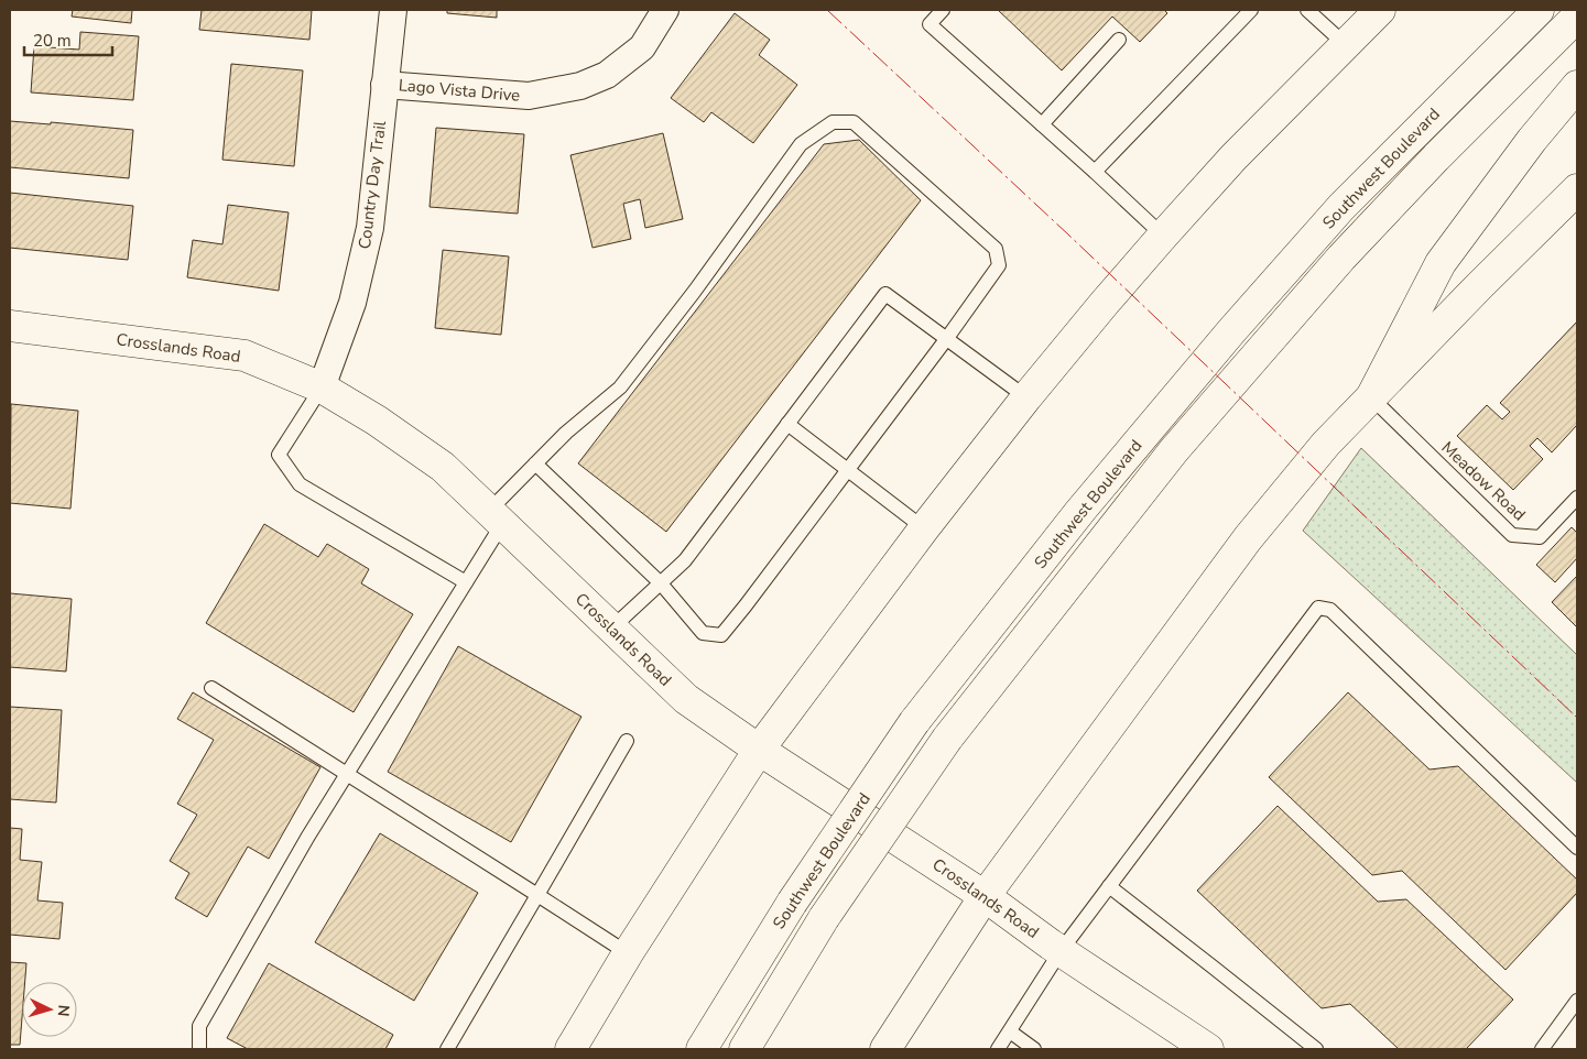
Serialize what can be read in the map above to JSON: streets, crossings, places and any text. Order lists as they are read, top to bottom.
{
  "streets": {
    "main road": ["Southwest Boulevard", "Crosslands Road"],
    "street": ["Lago Vista Drive", "Country Day Trail"],
    "lane": ["Meadow Road"]
  },
  "crossings": [
    ["Lago Vista Drive", "Country Day Trail"],
    ["Country Day Trail", "Crosslands Road"]
  ],
  "scale_bar": "20 m",
  "north": "right"
}
